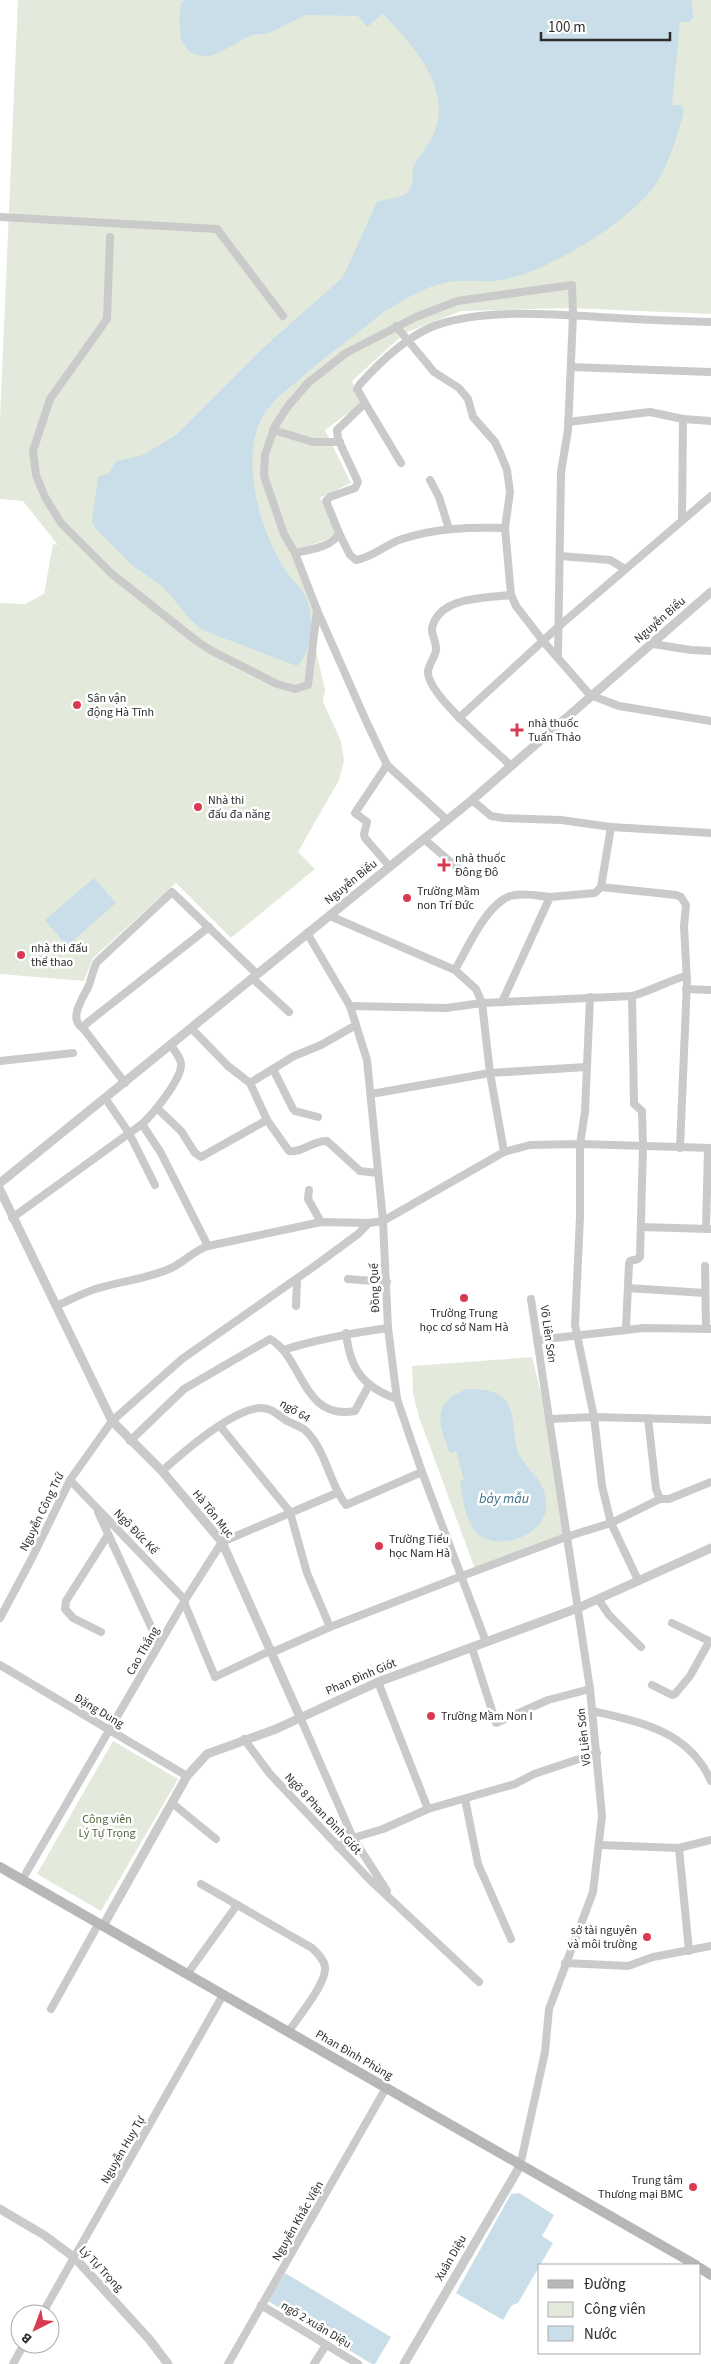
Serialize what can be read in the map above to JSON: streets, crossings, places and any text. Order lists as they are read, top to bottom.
{
  "streets": {
    "main road": ["Phan Đình Phùng"],
    "street": [
      "Nguyễn Biểu",
      "Đồng Quế",
      "Võ Liên Sơn",
      "ngõ 64",
      "Nguyễn Công Trứ",
      "Hà Tôn Mục",
      "Ngô Đức Kế",
      "Cao Thắng",
      "Phan Đình Giót",
      "Đặng Dung",
      "Ngõ 8 Phan Đình Giót",
      "Nguyễn Huy Tự",
      "Nguyễn Khắc Viện",
      "Xuân Diệu",
      "Lý Tự Trọng",
      "ngõ 2 xuân Diệu"
    ]
  },
  "crossings": [
    ["Nguyễn Biểu", "Đồng Quế"],
    ["Đồng Quế", "Phan Đình Giót"],
    ["Võ Liên Sơn", "Phan Đình Giót"],
    ["Võ Liên Sơn", "Phan Đình Phùng"],
    ["Võ Liên Sơn", "Xuân Diệu"],
    ["ngõ 64", "Hà Tôn Mục"],
    ["Nguyễn Công Trứ", "Hà Tôn Mục"],
    ["Nguyễn Công Trứ", "Ngô Đức Kế"],
    ["Hà Tôn Mục", "Cao Thắng"],
    ["Hà Tôn Mục", "Phan Đình Giót"],
    ["Hà Tôn Mục", "Ngõ 8 Phan Đình Giót"],
    ["Ngô Đức Kế", "Cao Thắng"],
    ["Cao Thắng", "Đặng Dung"],
    ["Cao Thắng", "Phan Đình Phùng"],
    ["Phan Đình Giót", "Đặng Dung"],
    ["Phan Đình Giót", "Ngõ 8 Phan Đình Giót"],
    ["Phan Đình Giót", "Phan Đình Phùng"],
    ["Phan Đình Phùng", "Nguyễn Huy Tự"],
    ["Phan Đình Phùng", "Nguyễn Khắc Viện"],
    ["Phan Đình Phùng", "Xuân Diệu"],
    ["Nguyễn Huy Tự", "Lý Tự Trọng"],
    ["Nguyễn Khắc Viện", "ngõ 2 xuân Diệu"]
  ],
  "water": ["bảy mẫu"],
  "parks": ["Công viên Lý Tự Trọng"],
  "places": {
    "other": [
      "Sân vận động Hà Tĩnh",
      "Nhà thi đấu đa năng",
      "Trường Mầm non Trí Đức",
      "nhà thi đấu thể thao",
      "Trường Trung học cơ sở Nam Hà",
      "Trường Tiểu học Nam Hà",
      "Trường Mầm Non I",
      "sở tài nguyên và môi trường",
      "Trung tâm Thương mại BMC"
    ],
    "health": ["nhà thuốc Tuấn Thảo", "nhà thuốc Đông Đô"]
  },
  "legend": ["Đường", "Công viên", "Nước"],
  "scale_bar": "100 m",
  "north": "bottom left"
}
